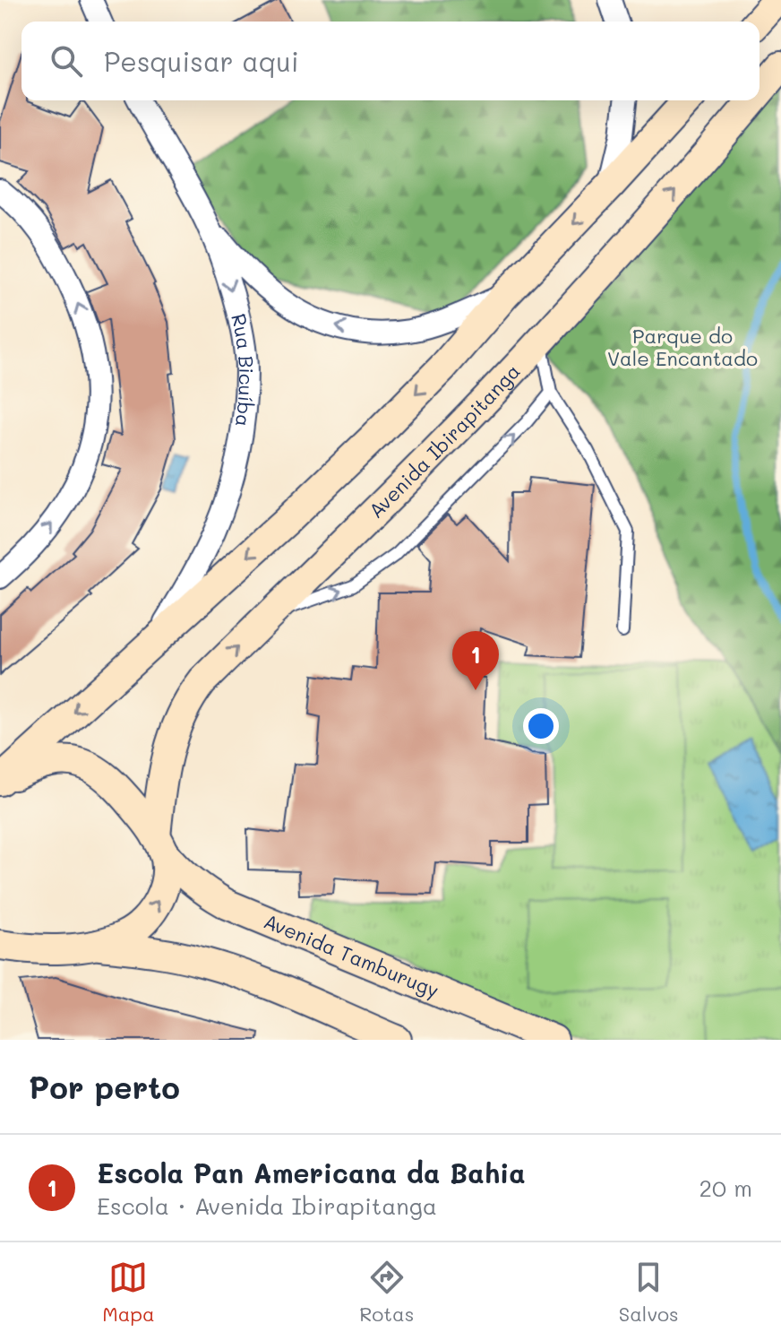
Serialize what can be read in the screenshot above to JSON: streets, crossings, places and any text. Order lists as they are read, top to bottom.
{
  "streets": {
    "main road": ["Avenida Ibirapitanga", "Avenida Tamburugy"],
    "street": ["Rua Bicuíba"]
  },
  "crossings": [
    ["Avenida Ibirapitanga", "Avenida Tamburugy"]
  ],
  "parks": ["Parque do Vale Encantado"],
  "page": {
    "search": "Pesquisar aqui",
    "pins": "1",
    "heading": "Por perto",
    "list": [
      {
        "mark": "1",
        "name": "Escola Pan Americana da Bahia",
        "note": "Escola · Avenida Ibirapitanga",
        "value": "20 m"
      }
    ],
    "nav": ["Mapa", "Rotas", "Salvos"]
  }
}
